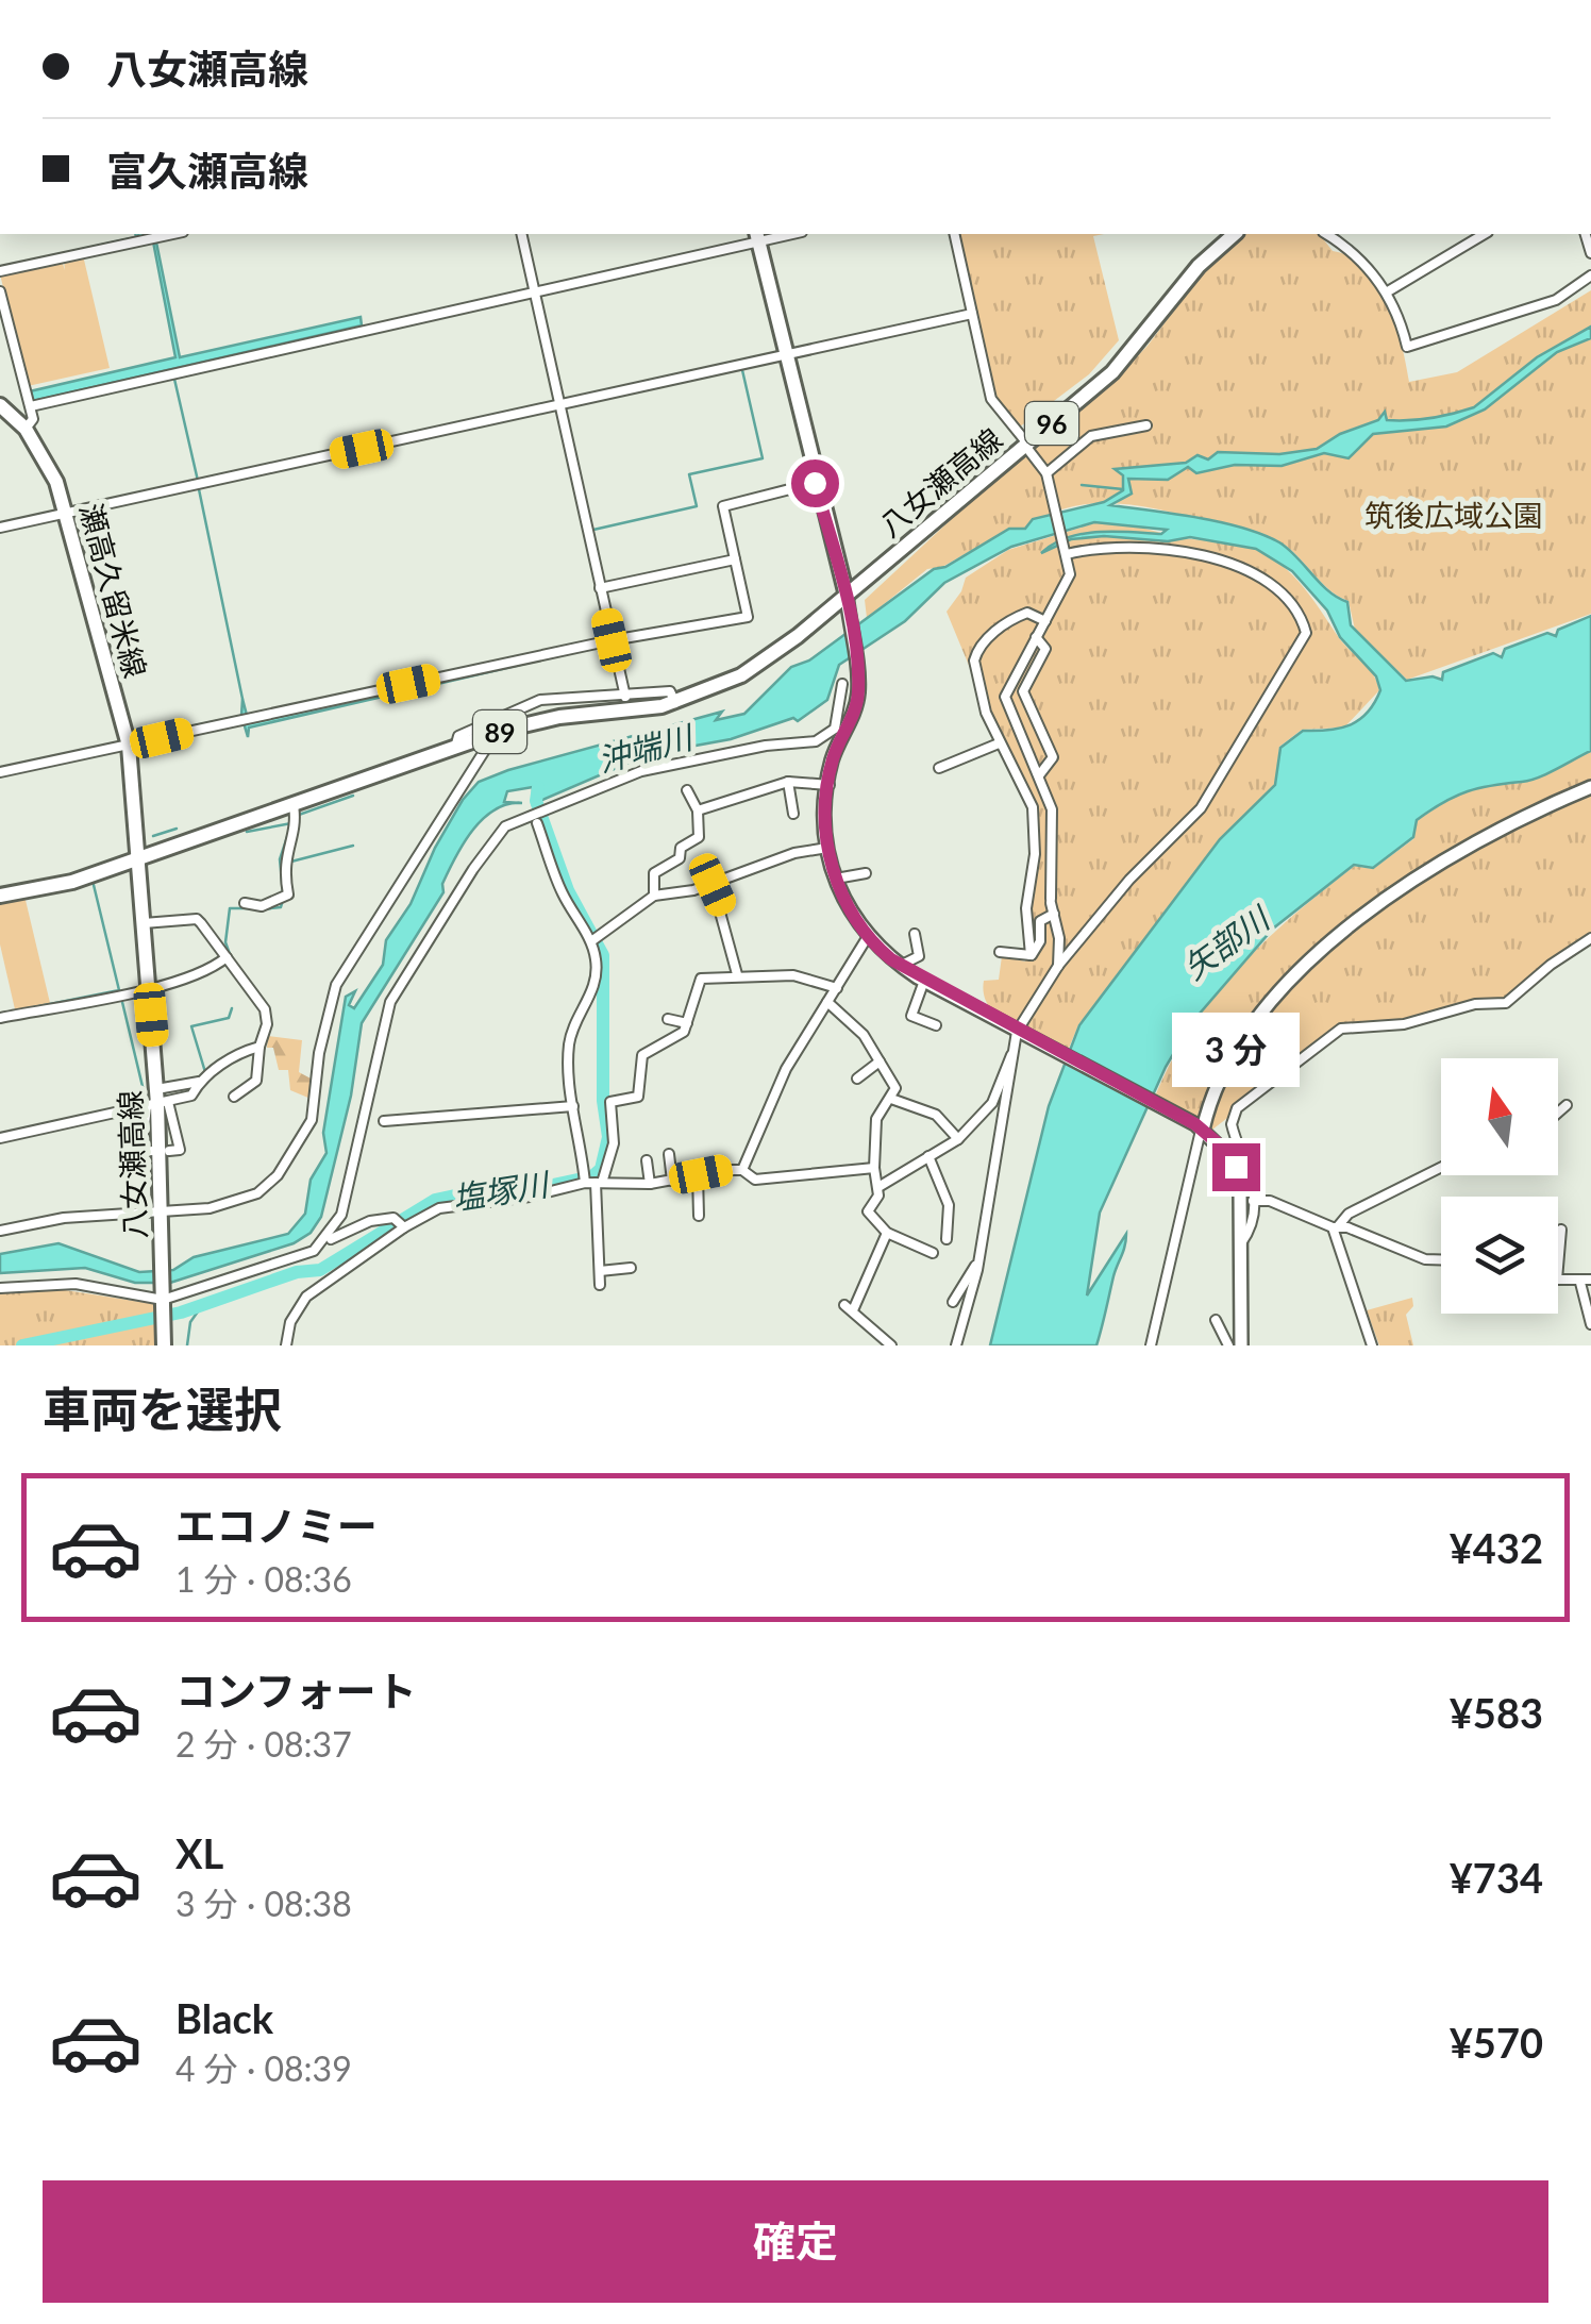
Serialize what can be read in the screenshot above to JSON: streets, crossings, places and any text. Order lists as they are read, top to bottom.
{
  "streets": {
    "main road": [
      "96",
      "八女瀬高線",
      "瀬高久留米線",
      "89"
    ]
  },
  "crossings": [
    ["八女瀬高線", "瀬高久留米線"],
    ["八女瀬高線", "89"],
    ["瀬高久留米線", "89"]
  ],
  "water": ["沖端川", "矢部川", "塩塚川"],
  "parks": ["筑後広域公園"],
  "north": "top",
  "page": {
    "banner": ["八女瀬高線", "富久瀬高線"],
    "bubble": "3 分",
    "heading": "車両を選択",
    "list": [
      {
        "name": "エコノミー",
        "note": "1 分 · 08:36",
        "value": "¥432"
      },
      {
        "name": "コンフォート",
        "note": "2 分 · 08:37",
        "value": "¥583"
      },
      {
        "name": "XL",
        "note": "3 分 · 08:38",
        "value": "¥734"
      },
      {
        "name": "Black",
        "note": "4 分 · 08:39",
        "value": "¥570"
      }
    ],
    "buttons": "確定"
  }
}
